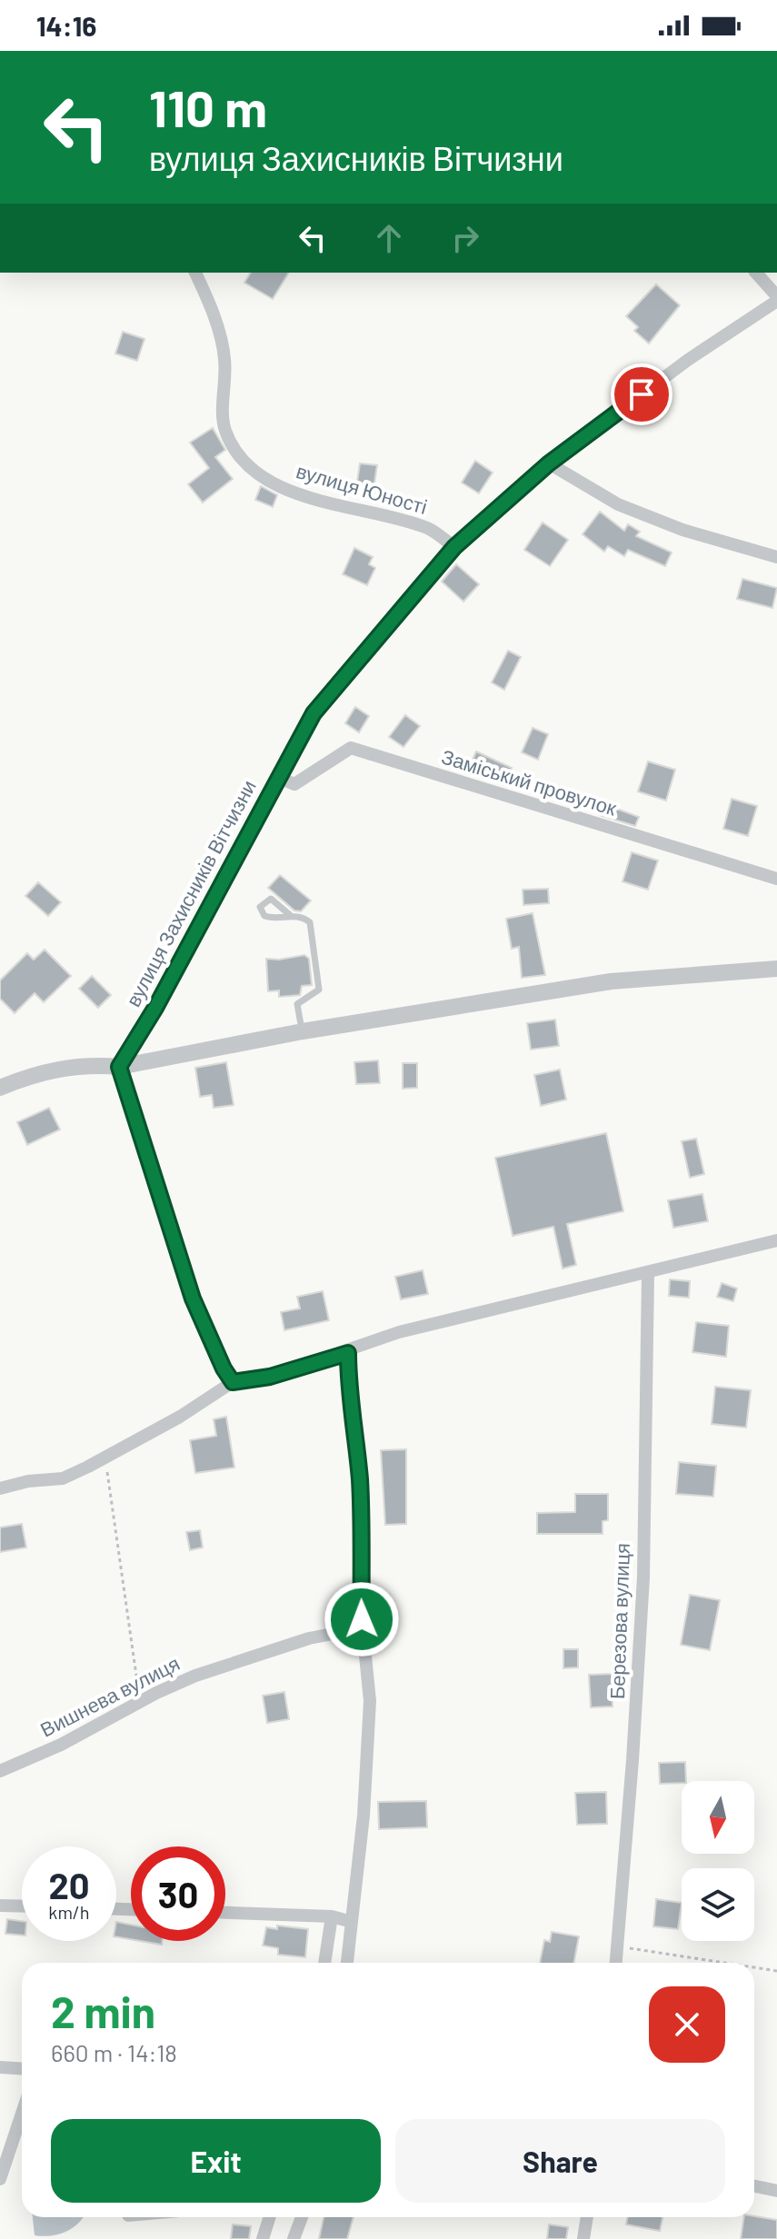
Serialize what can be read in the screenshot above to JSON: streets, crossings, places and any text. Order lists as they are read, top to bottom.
{
  "streets": {
    "street": [
      "вулиця Юності",
      "Заміський провулок",
      "вулиця Захисників Вітчизни",
      "Березова вулиця",
      "Вишнева вулиця"
    ]
  },
  "crossings": [
    ["вулиця Юності", "вулиця Захисників Вітчизни"],
    ["Заміський провулок", "вулиця Захисників Вітчизни"]
  ],
  "north": "bottom",
  "page": {
    "status": "14:16",
    "turn": ["110 m", "вулиця Захисників Вітчизни"],
    "speed": "20 km/h",
    "limit": "30",
    "heading": ["2 min", "660 m · 14:18"],
    "buttons": ["Exit", "Share"]
  }
}
